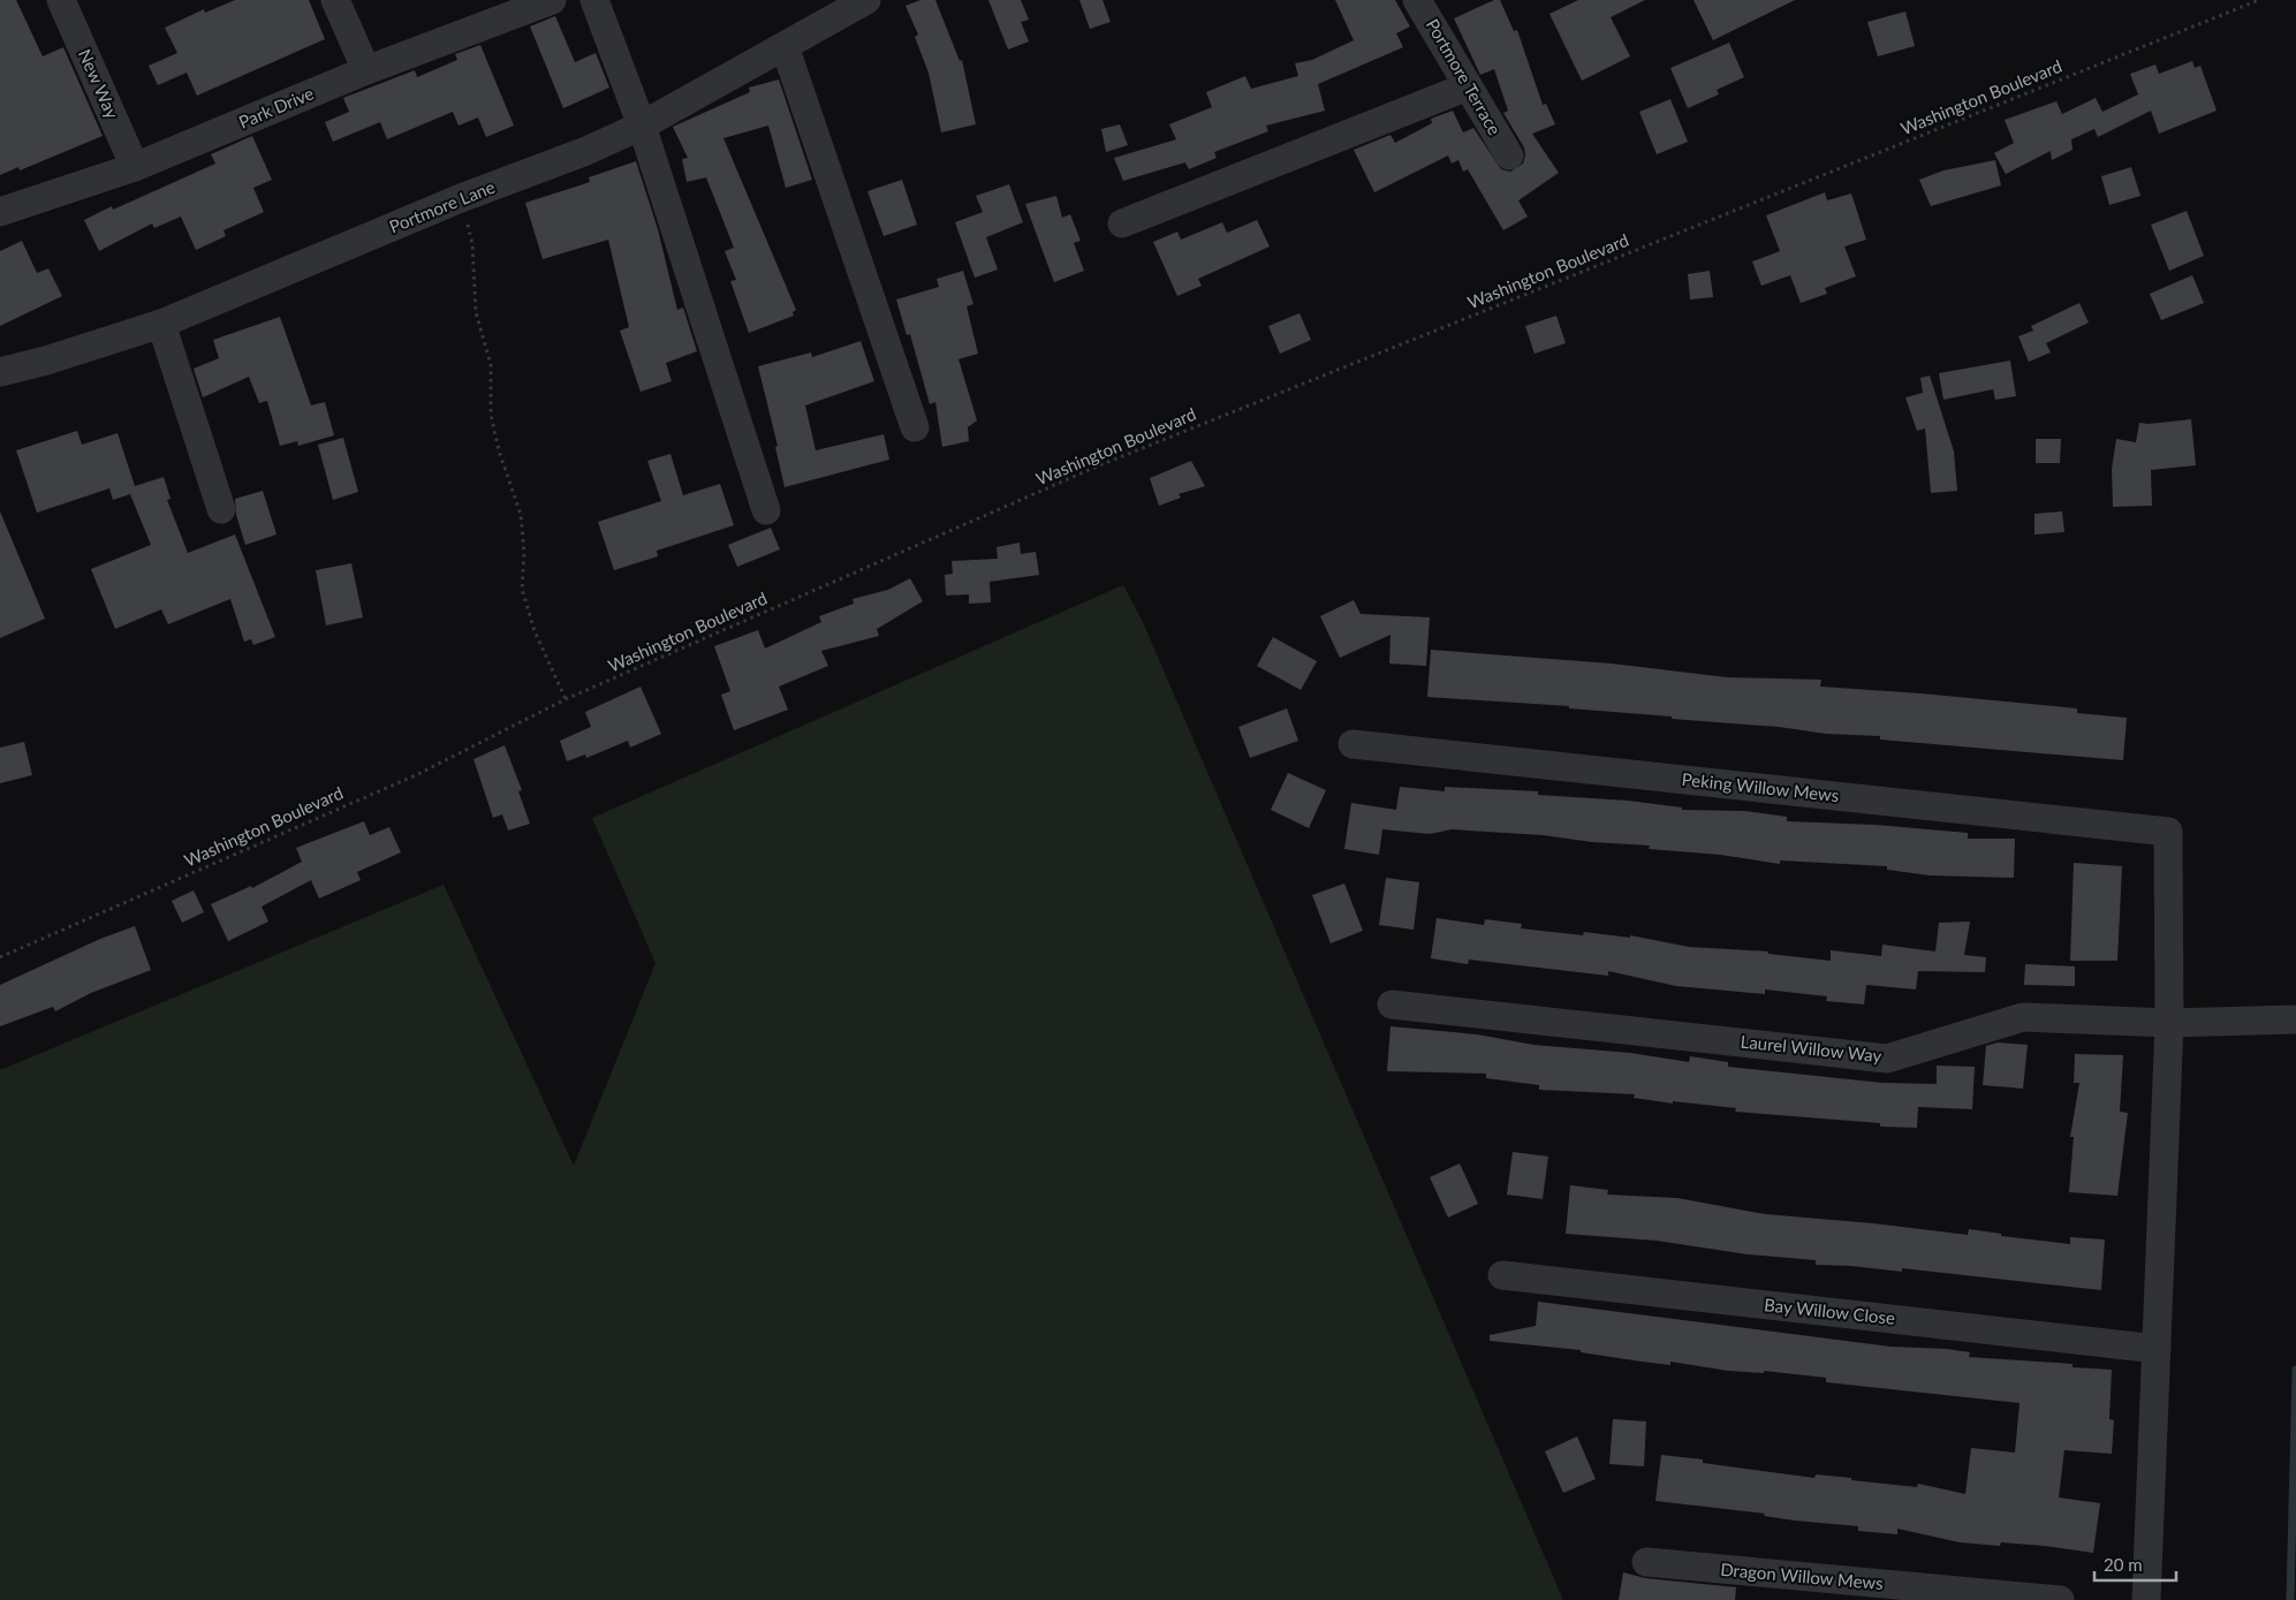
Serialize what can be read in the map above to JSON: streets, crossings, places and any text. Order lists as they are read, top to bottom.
{
  "streets": {
    "street": [
      "Portmore Terrace",
      "New Way",
      "Park Drive",
      "Portmore Lane",
      "Peking Willow Mews",
      "Laurel Willow Way",
      "Bay Willow Close",
      "Dragon Willow Mews"
    ],
    "path": ["Washington Boulevard"]
  },
  "crossings": [
    ["New Way", "Park Drive"],
    ["Peking Willow Mews", "Laurel Willow Way"]
  ],
  "scale_bar": "20 m"
}
